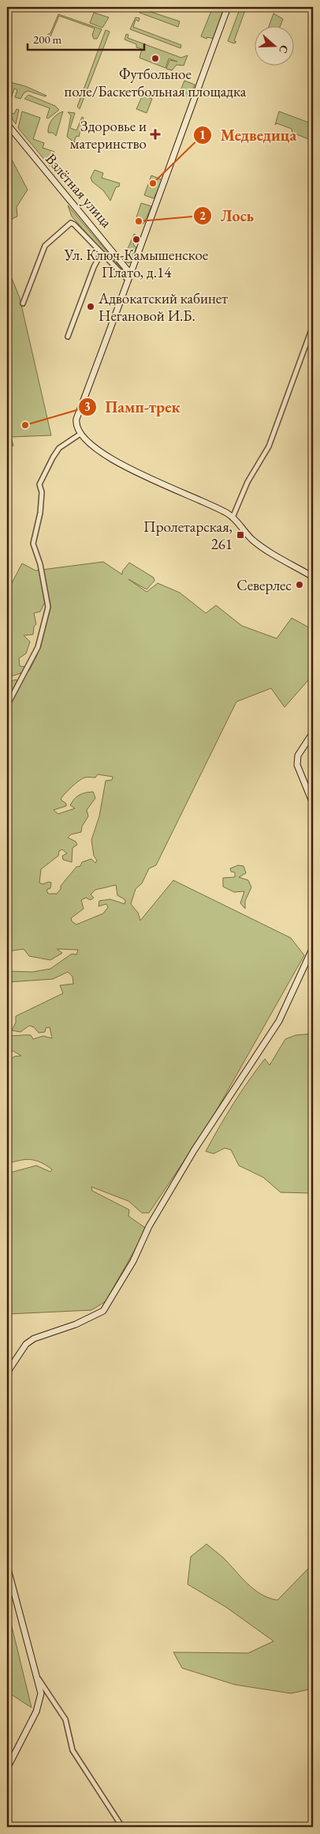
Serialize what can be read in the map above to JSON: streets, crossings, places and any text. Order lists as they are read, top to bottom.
{
  "streets": {
    "street": ["Взлётная улица"]
  },
  "places": {
    "other": [
      "Футбольное поле/Баскетбольная площадка",
      "Медведица",
      "Лось",
      "Ул. Ключ-Камышенское Плато, д.14",
      "Адвокатский кабинет Негановой И.Б.",
      "Памп-трек",
      "Северлес"
    ],
    "health": ["Здоровье и материнство"],
    "transit": ["Пролетарская, 261"]
  },
  "scale_bar": "200 m",
  "north": "right"
}
